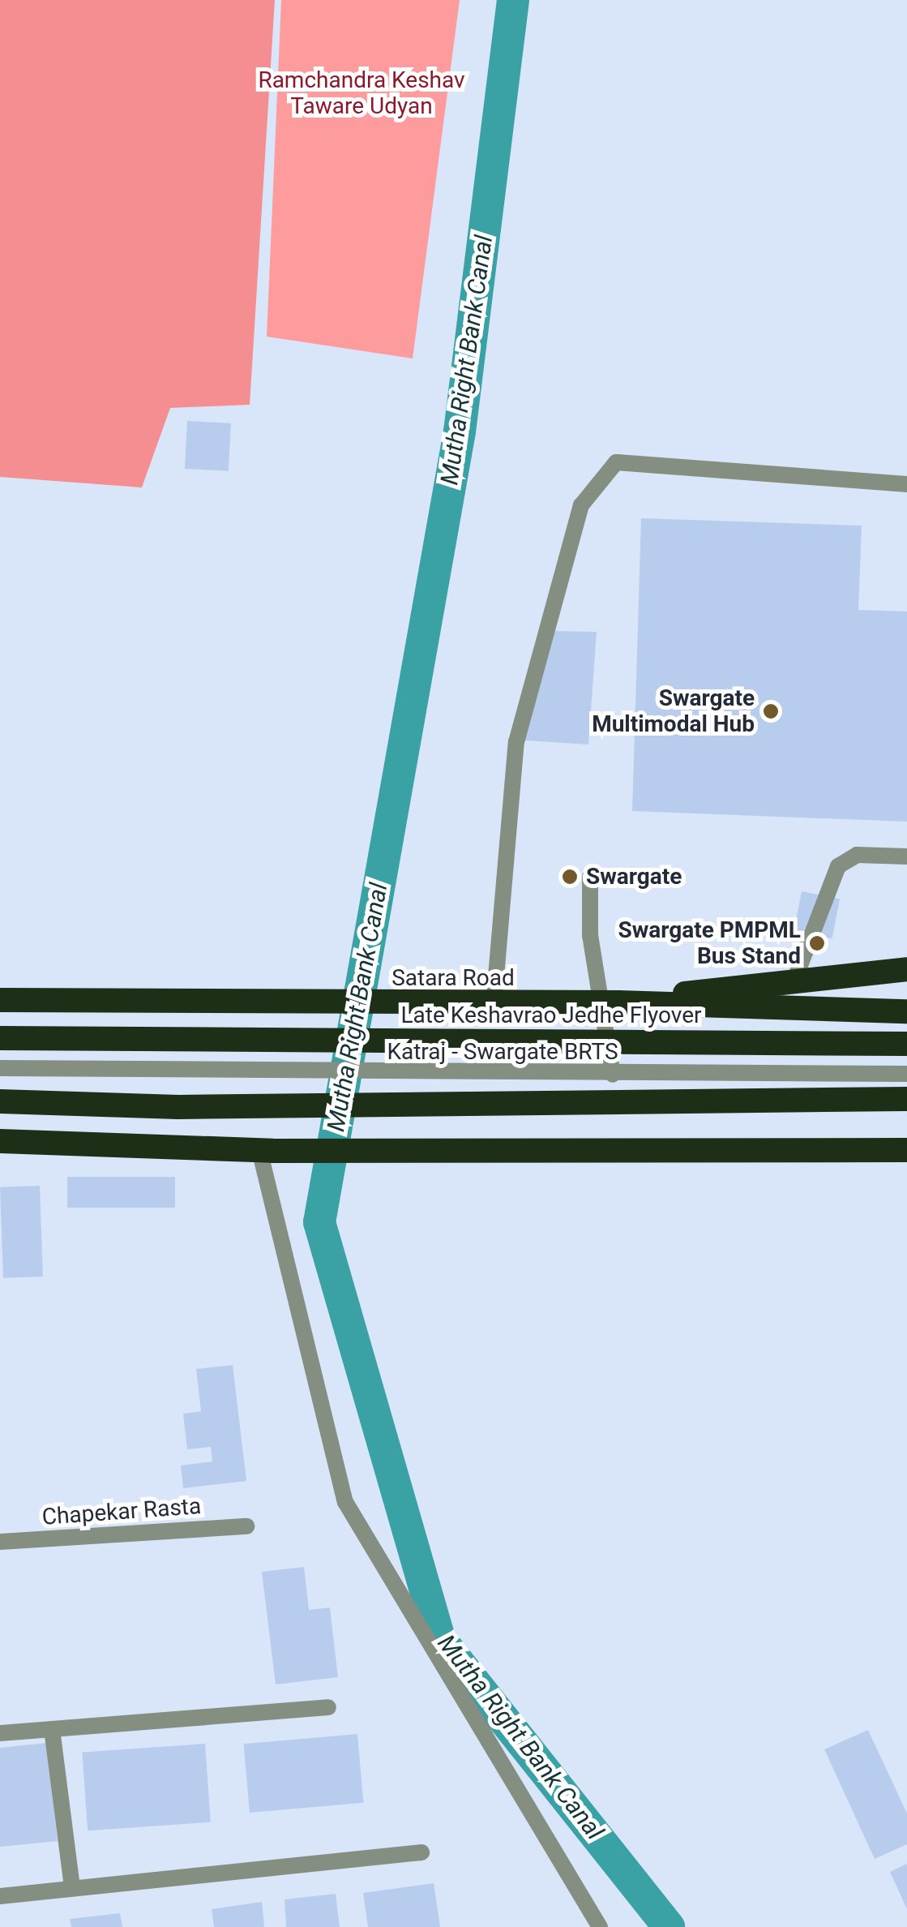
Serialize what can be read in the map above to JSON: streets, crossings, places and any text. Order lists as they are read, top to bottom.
{
  "streets": {
    "highway": ["Satara Road", "Late Keshavrao Jedhe Flyover"],
    "street": ["Katraj - Swargate BRTS", "Chapekar Rasta"]
  },
  "water": ["Mutha Right Bank Canal"],
  "parks": ["Ramchandra Keshav Taware Udyan"],
  "places": ["Swargate Multimodal Hub", "Swargate", "Swargate PMPML Bus Stand"]
}
